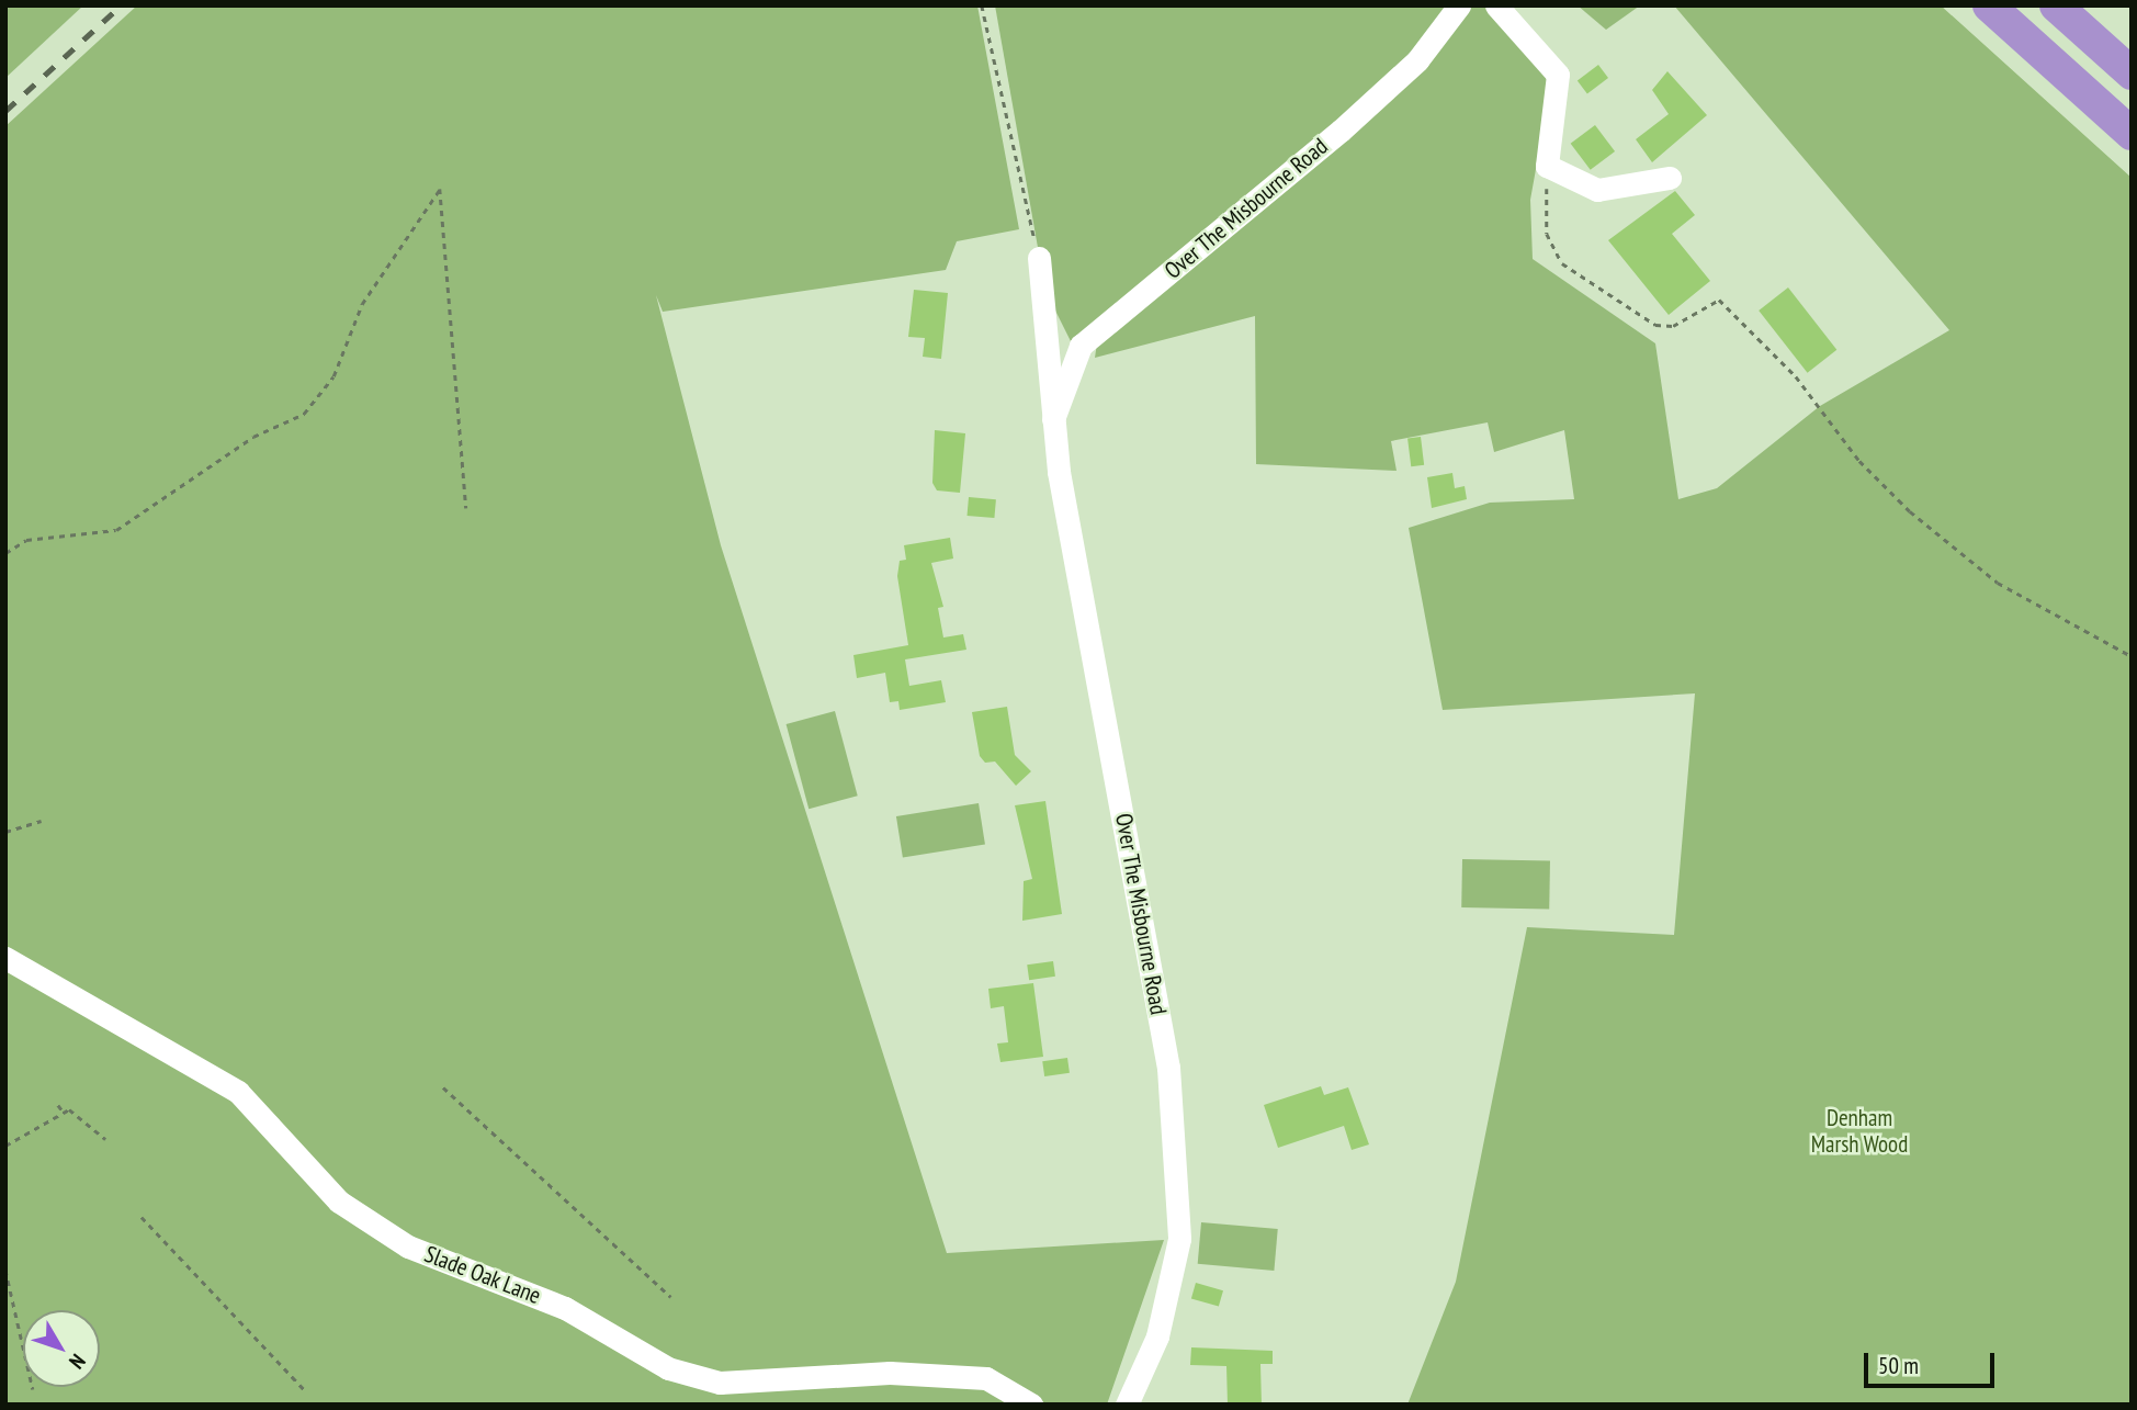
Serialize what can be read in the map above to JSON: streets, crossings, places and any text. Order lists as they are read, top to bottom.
{
  "streets": {
    "street": ["Over The Misbourne Road", "Slade Oak Lane"]
  },
  "parks": ["Denham Marsh Wood"],
  "scale_bar": "50 m",
  "north": "bottom right"
}
